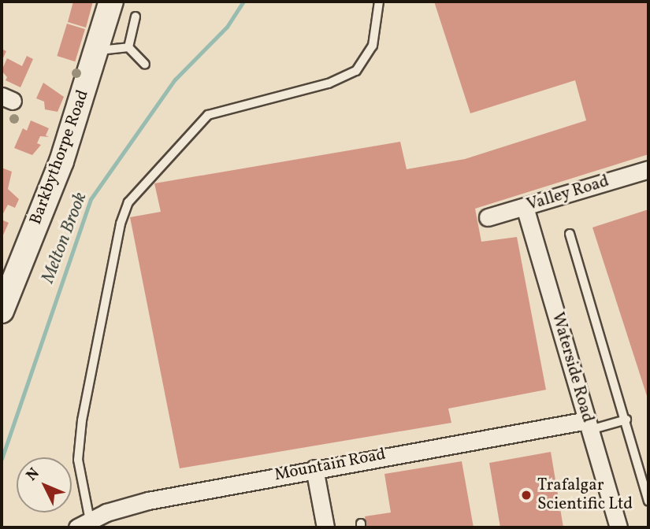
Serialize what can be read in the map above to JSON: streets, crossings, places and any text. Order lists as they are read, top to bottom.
{
  "streets": {
    "street": [
      "Barkbythorpe Road",
      "Valley Road",
      "Waterside Road",
      "Mountain Road"
    ]
  },
  "crossings": [
    ["Valley Road", "Waterside Road"],
    ["Waterside Road", "Mountain Road"]
  ],
  "water": ["Melton Brook"],
  "places": ["Trafalgar Scientific Ltd"],
  "north": "top left"
}
